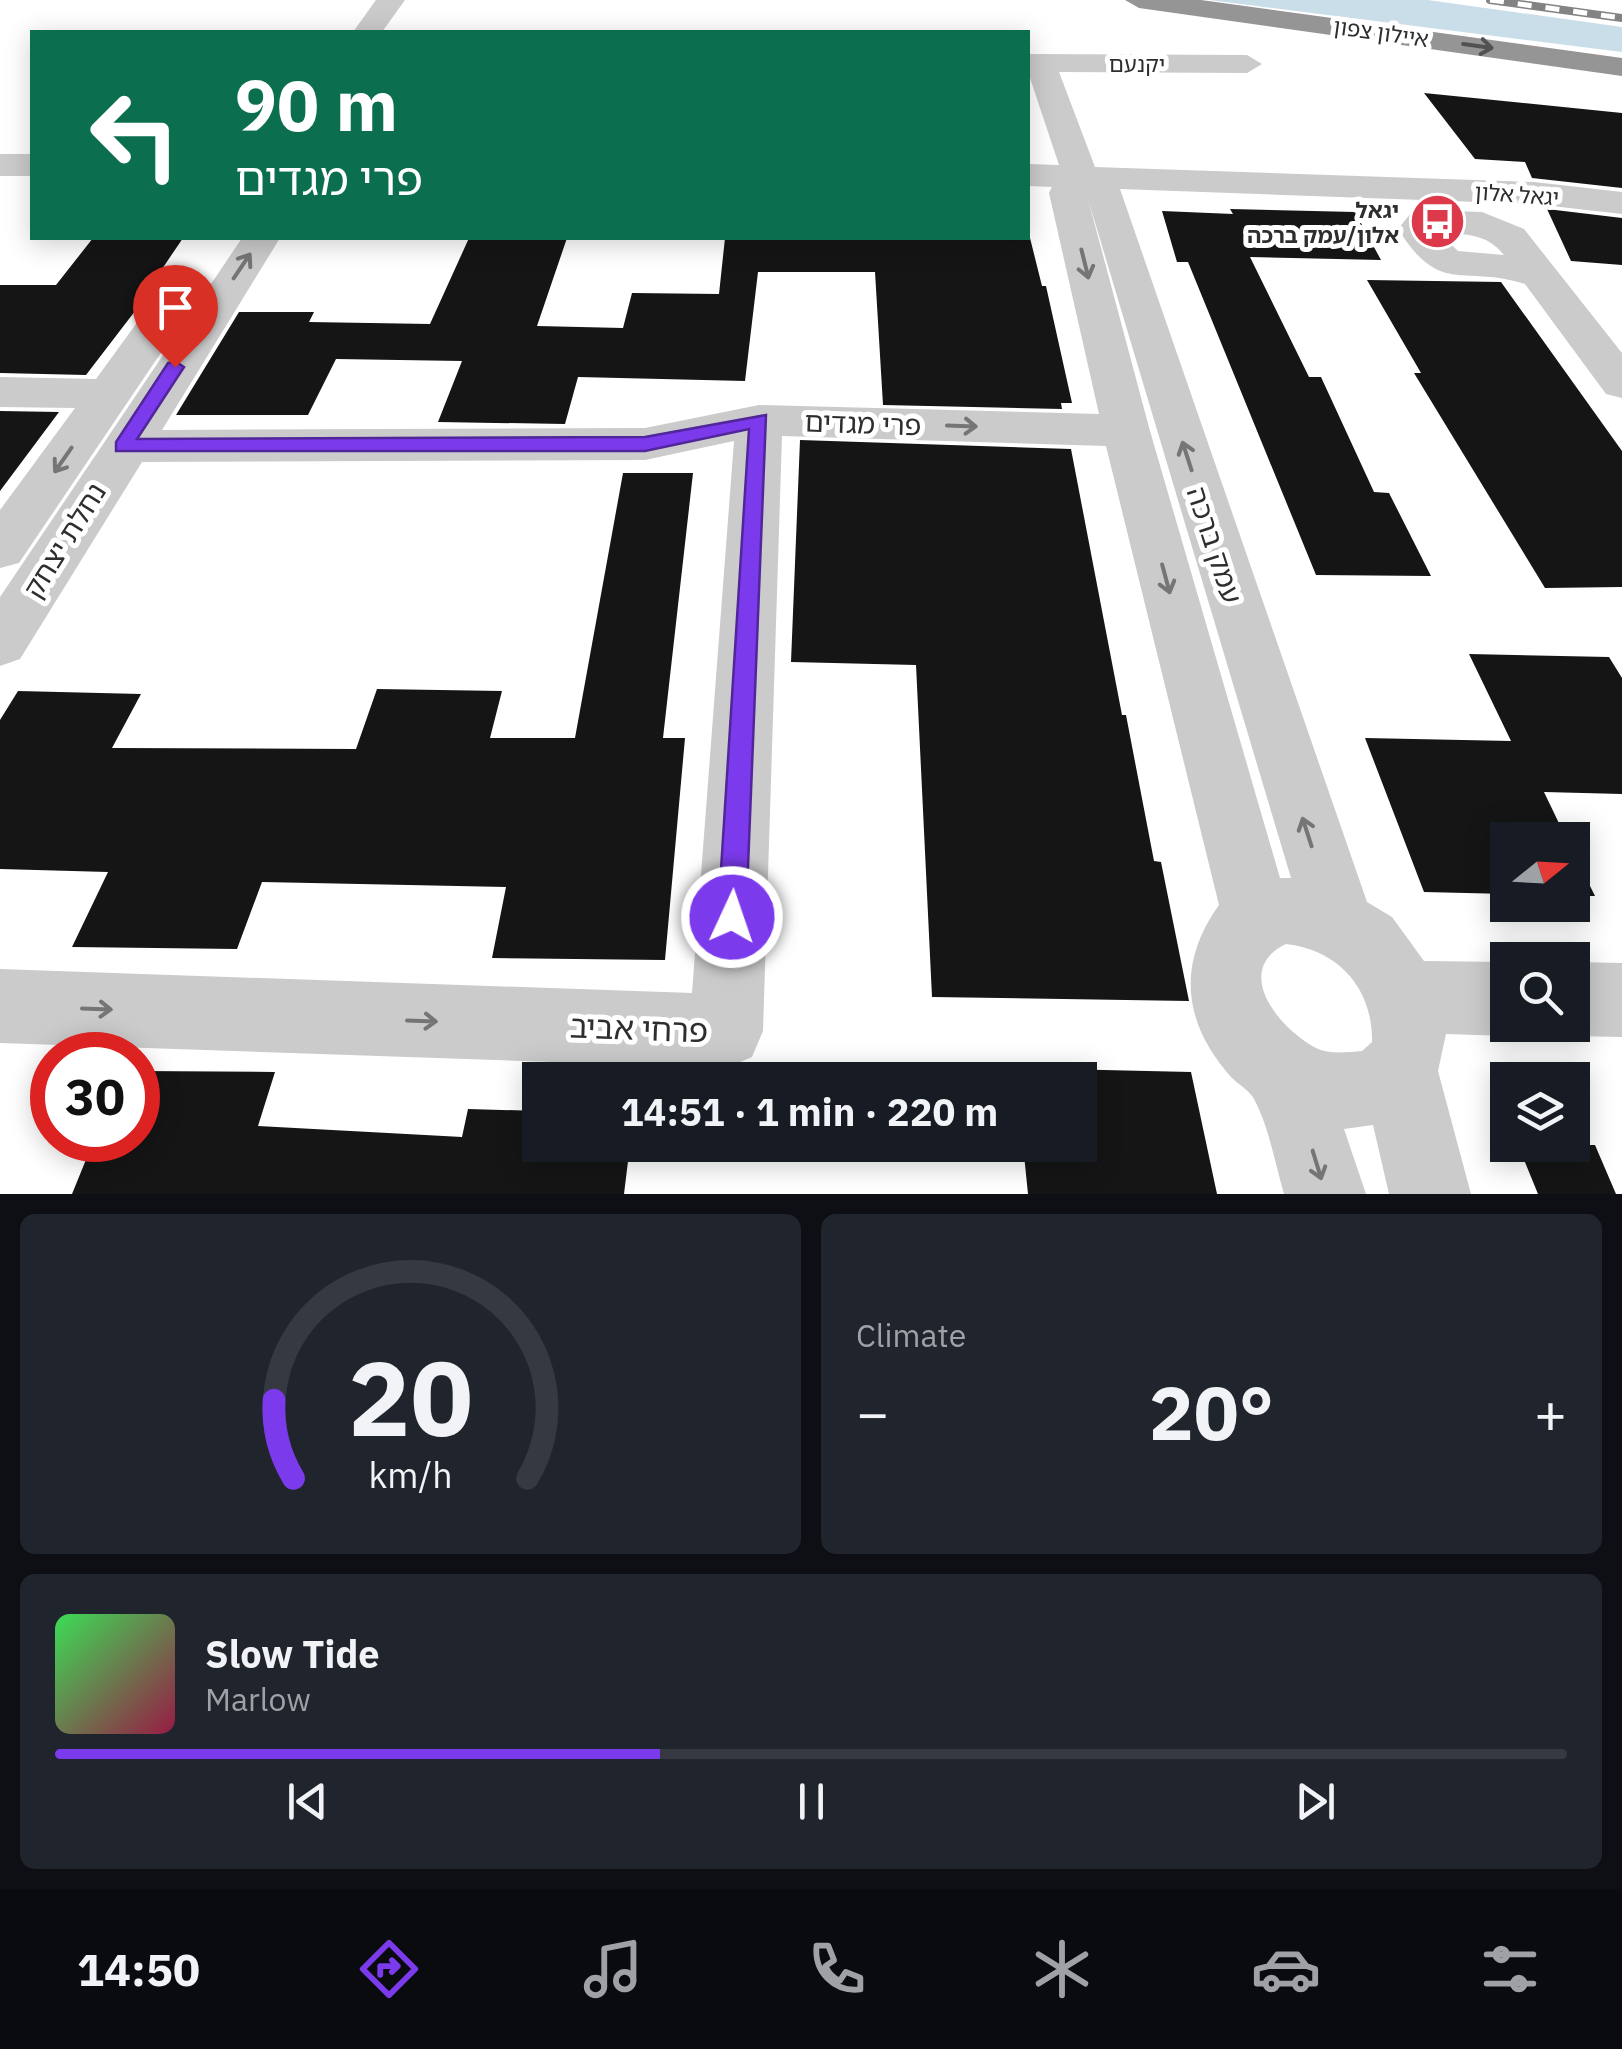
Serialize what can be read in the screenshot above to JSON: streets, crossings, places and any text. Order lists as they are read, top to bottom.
{
  "streets": {
    "highway": ["איילון צפון"],
    "street": [
      "יקנעם",
      "יגאל אלון",
      "פרי מגדים",
      "נחלת יצחק",
      "עמק ברכה",
      "פרחי אביב"
    ]
  },
  "crossings": [
    ["יקנעם", "עמק ברכה"],
    ["יגאל אלון", "עמק ברכה"],
    ["פרי מגדים", "נחלת יצחק"],
    ["פרי מגדים", "עמק ברכה"],
    ["פרי מגדים", "פרחי אביב"]
  ],
  "one_way": ["איילון צפון", "פרי מגדים"],
  "places": {
    "bus stop": ["יגאל אלון/עמק ברכה"]
  },
  "north": "right",
  "page": {
    "turn": ["90 m", "פרי מגדים"],
    "limit": "30",
    "trip": "14:51 · 1 min · 220 m",
    "tile": "Climate",
    "heat": ["−", "20°", "+"],
    "song": ["Slow Tide", "Marlow"],
    "tabs": "14:50",
    "gauge": ["20", "km/h"]
  }
}
